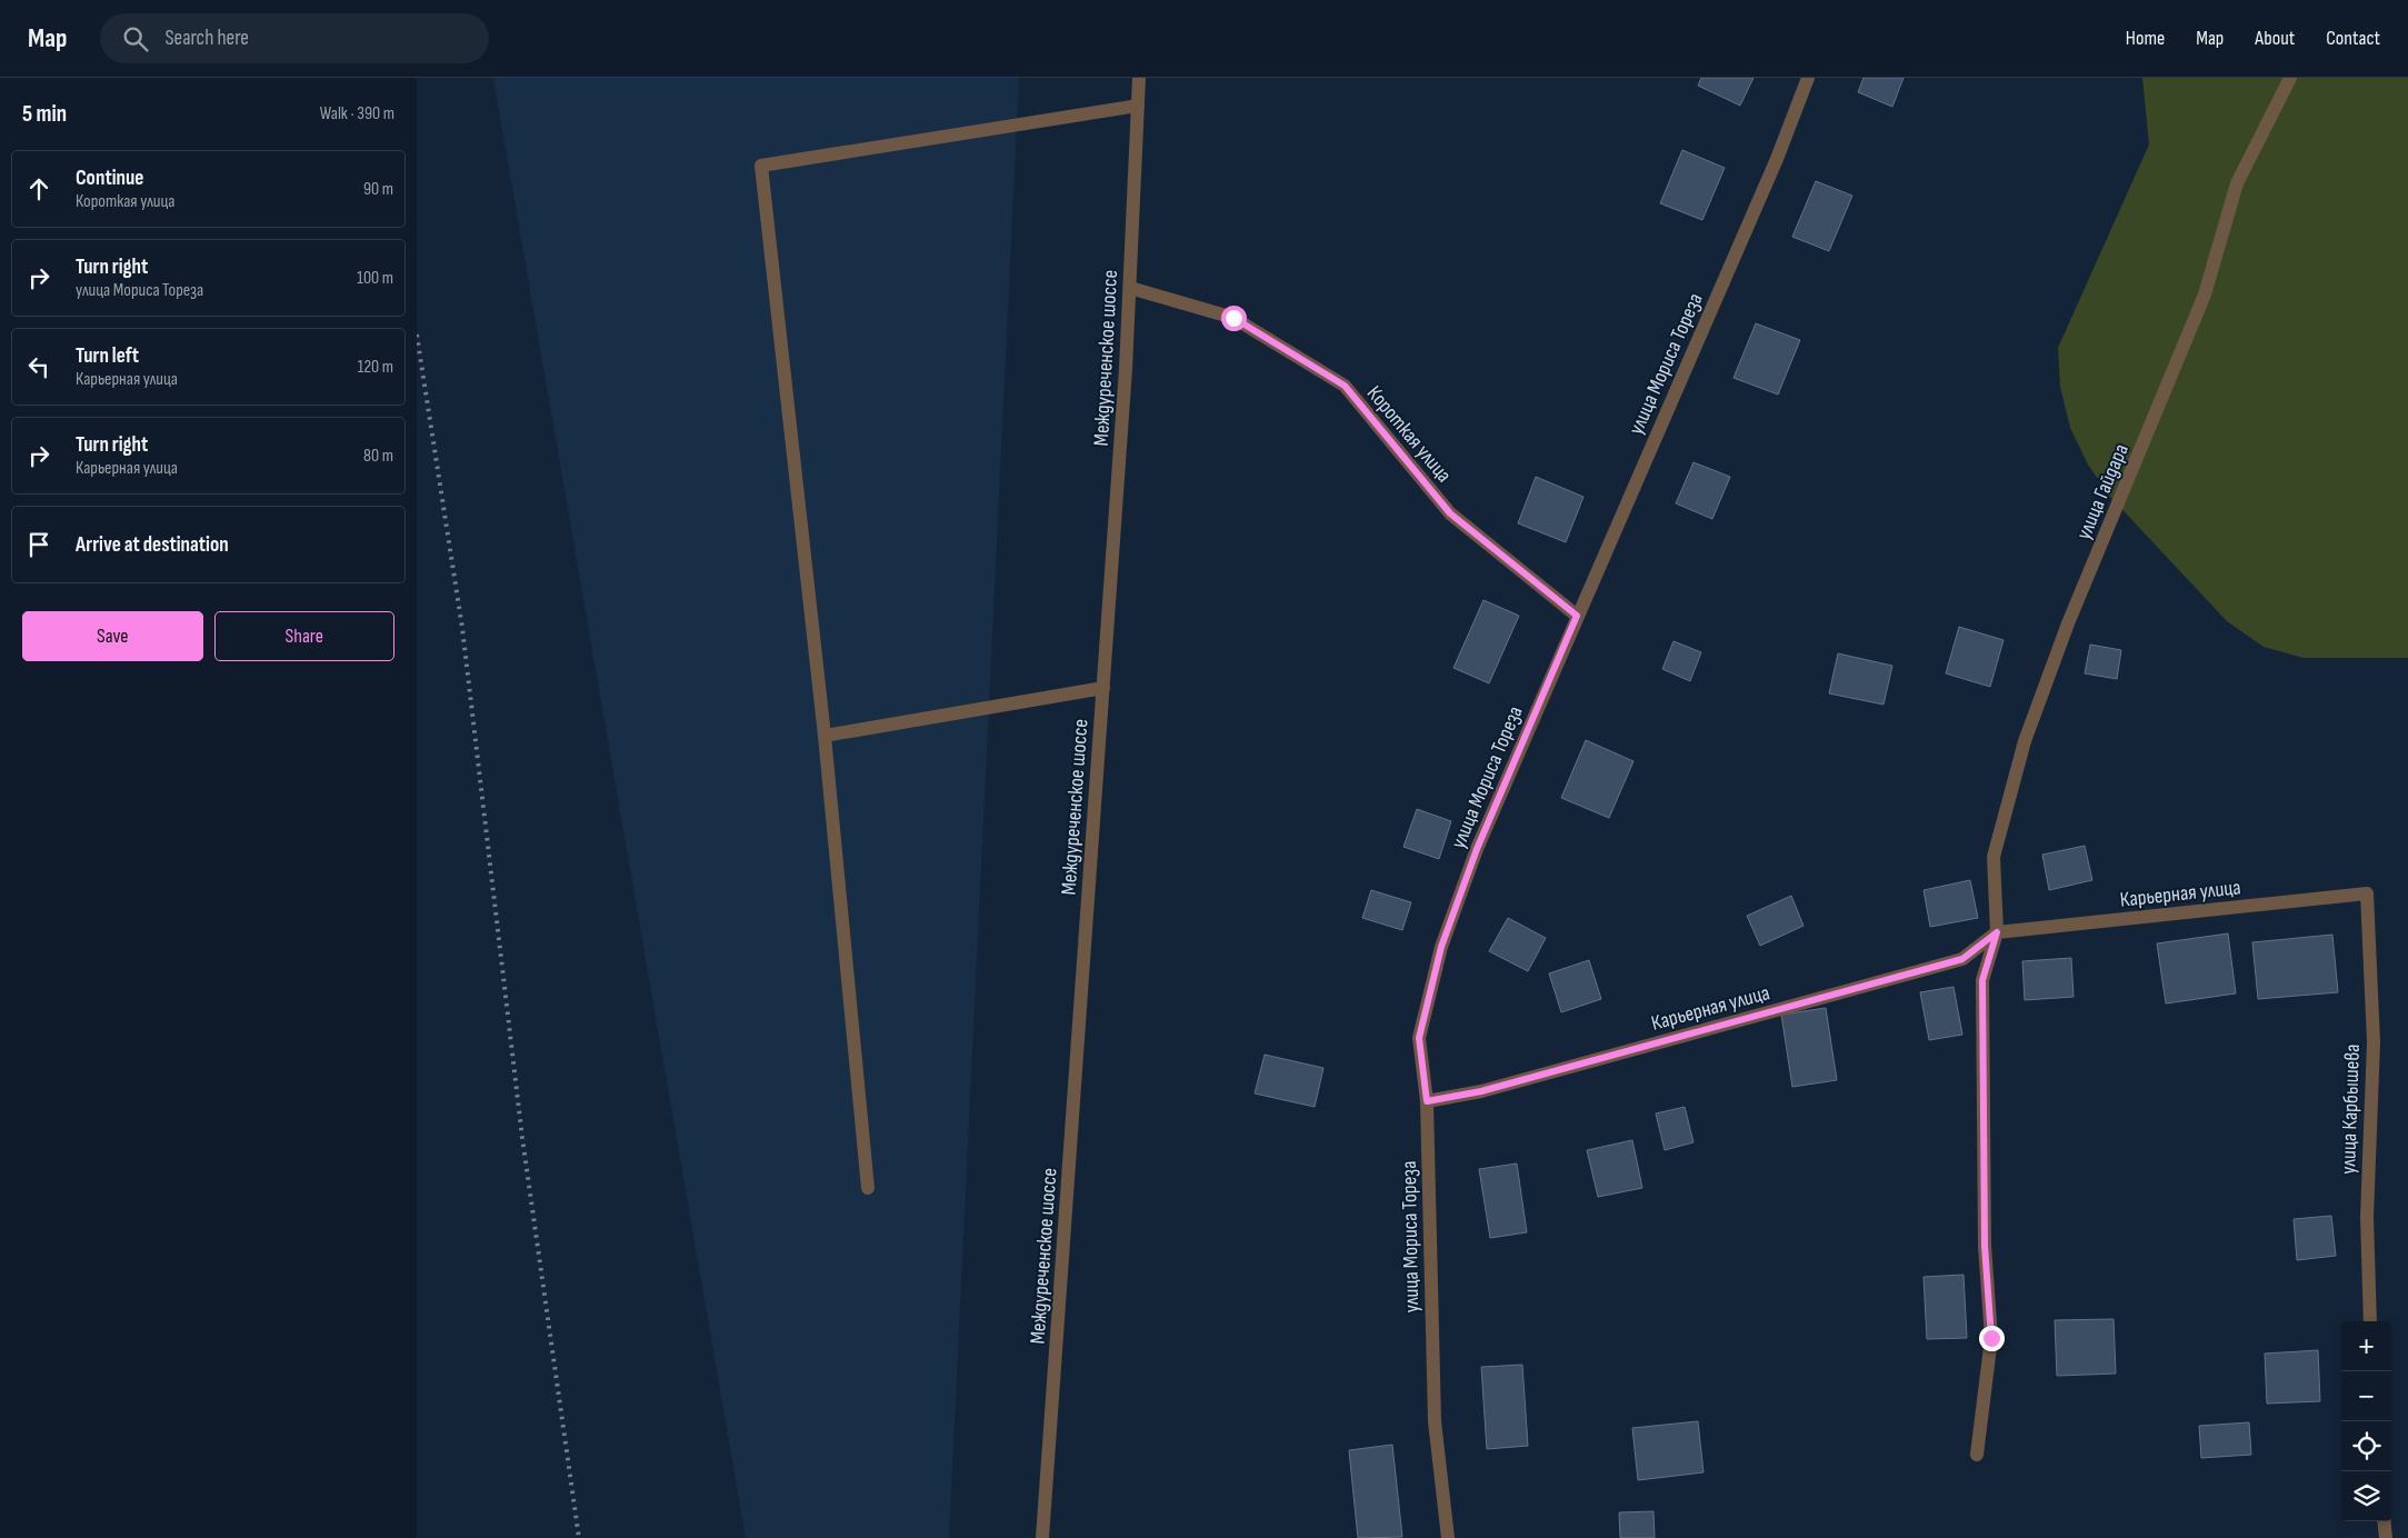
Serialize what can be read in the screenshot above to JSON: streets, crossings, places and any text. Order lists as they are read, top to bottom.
{
  "streets": {
    "street": [
      "Междуреченское шоссе",
      "улица Мориса Тореза",
      "Короткая улица",
      "улица Гайдара",
      "Карьерная улица",
      "улица Карбышева"
    ]
  },
  "crossings": [
    ["Междуреченское шоссе", "Короткая улица"],
    ["улица Мориса Тореза", "Короткая улица"],
    ["улица Мориса Тореза", "Карьерная улица"],
    ["улица Гайдара", "Карьерная улица"],
    ["Карьерная улица", "улица Карбышева"]
  ],
  "page": {
    "header": "Map",
    "search": "Search here",
    "nav": [
      "Home",
      "Map",
      "About",
      "Contact"
    ],
    "heading": ["5 min", "Walk · 390 m"],
    "list": [
      ["Continue", "Короткая улица", "90 m"],
      ["Turn right", "улица Мориса Тореза", "100 m"],
      ["Turn left", "Карьерная улица", "120 m"],
      ["Turn right", "Карьерная улица", "80 m"],
      "Arrive at destination"
    ],
    "buttons": ["Save", "Share"],
    "map_buttons": ["+", "−"]
  }
}
